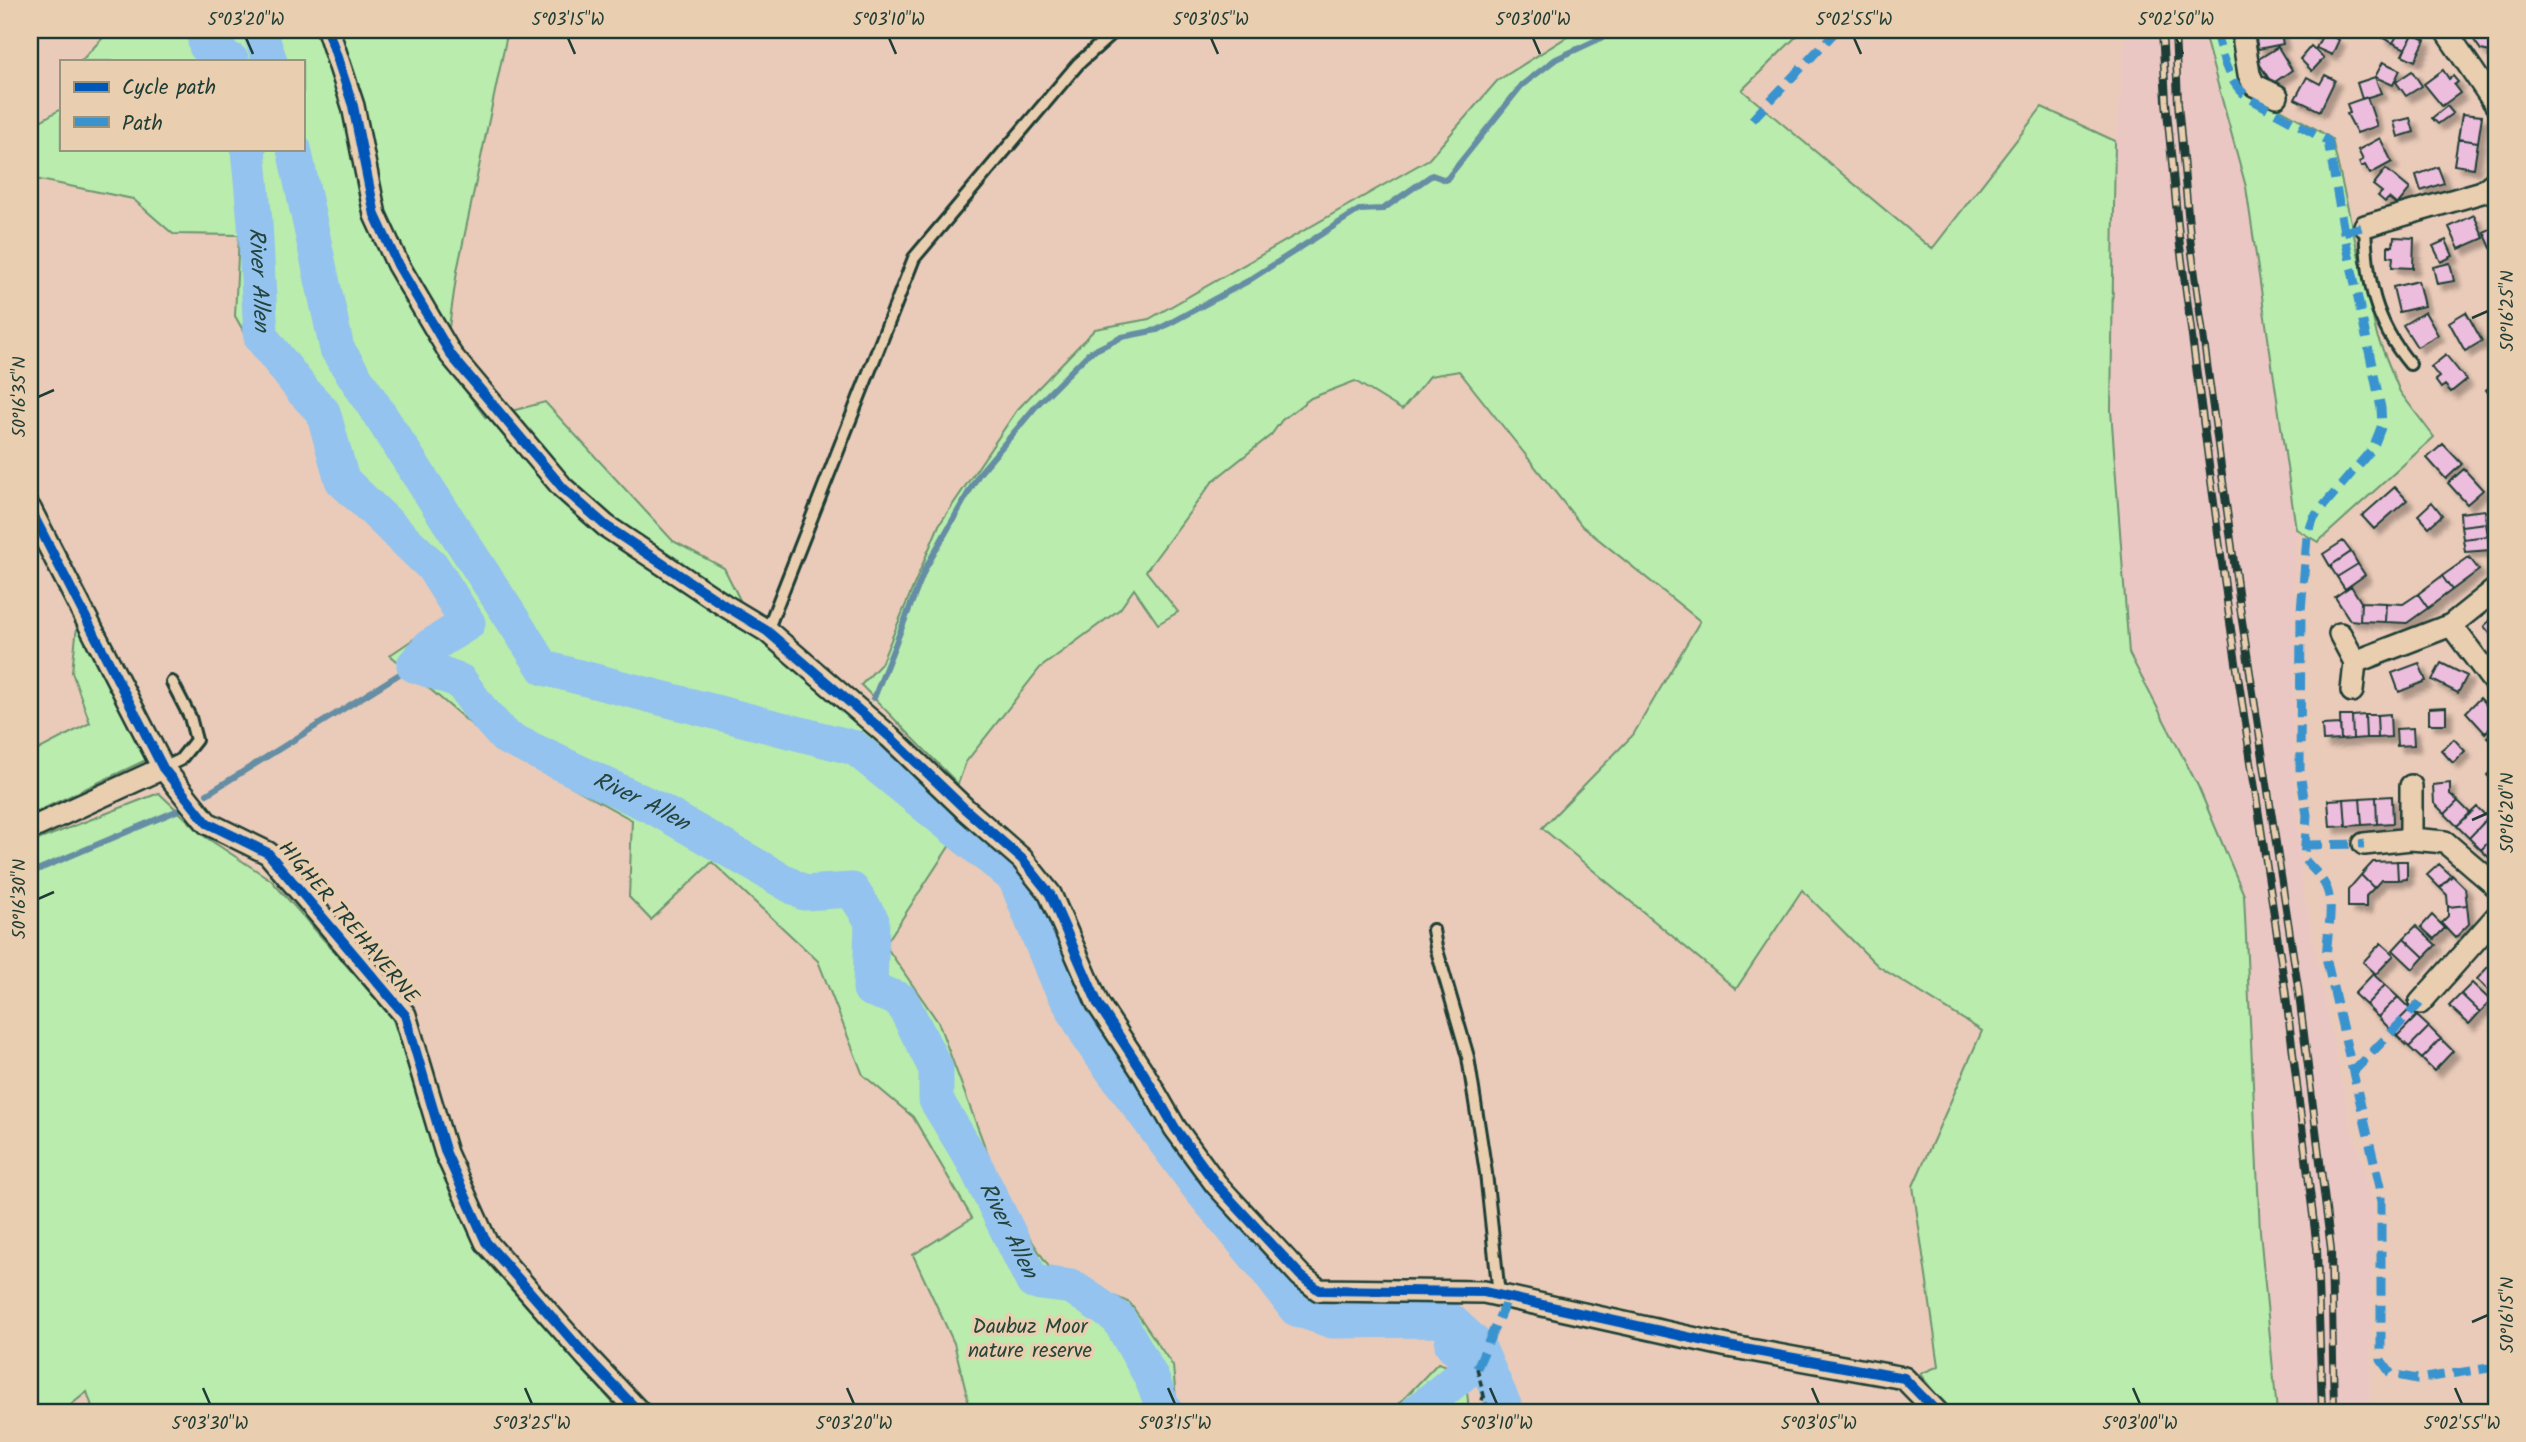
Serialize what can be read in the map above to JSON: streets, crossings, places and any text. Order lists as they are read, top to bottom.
{
  "streets": {
    "street": ["HIGHER TREHAVERNE"]
  },
  "water": ["River Allen"],
  "parks": ["Daubuz Moor nature reserve"],
  "legend": ["Cycle path", "Path"],
  "coordinates": [
    "5°03'20\"W",
    "5°03'15\"W",
    "5°03'10\"W",
    "5°03'05\"W",
    "5°03'00\"W",
    "5°02'55\"W",
    "5°02'50\"W",
    "50°16'25\"N",
    "50°16'35\"N",
    "50°16'20\"N",
    "50°16'30\"N",
    "50°16'15\"N",
    "5°03'30\"W",
    "5°03'25\"W"
  ]
}
